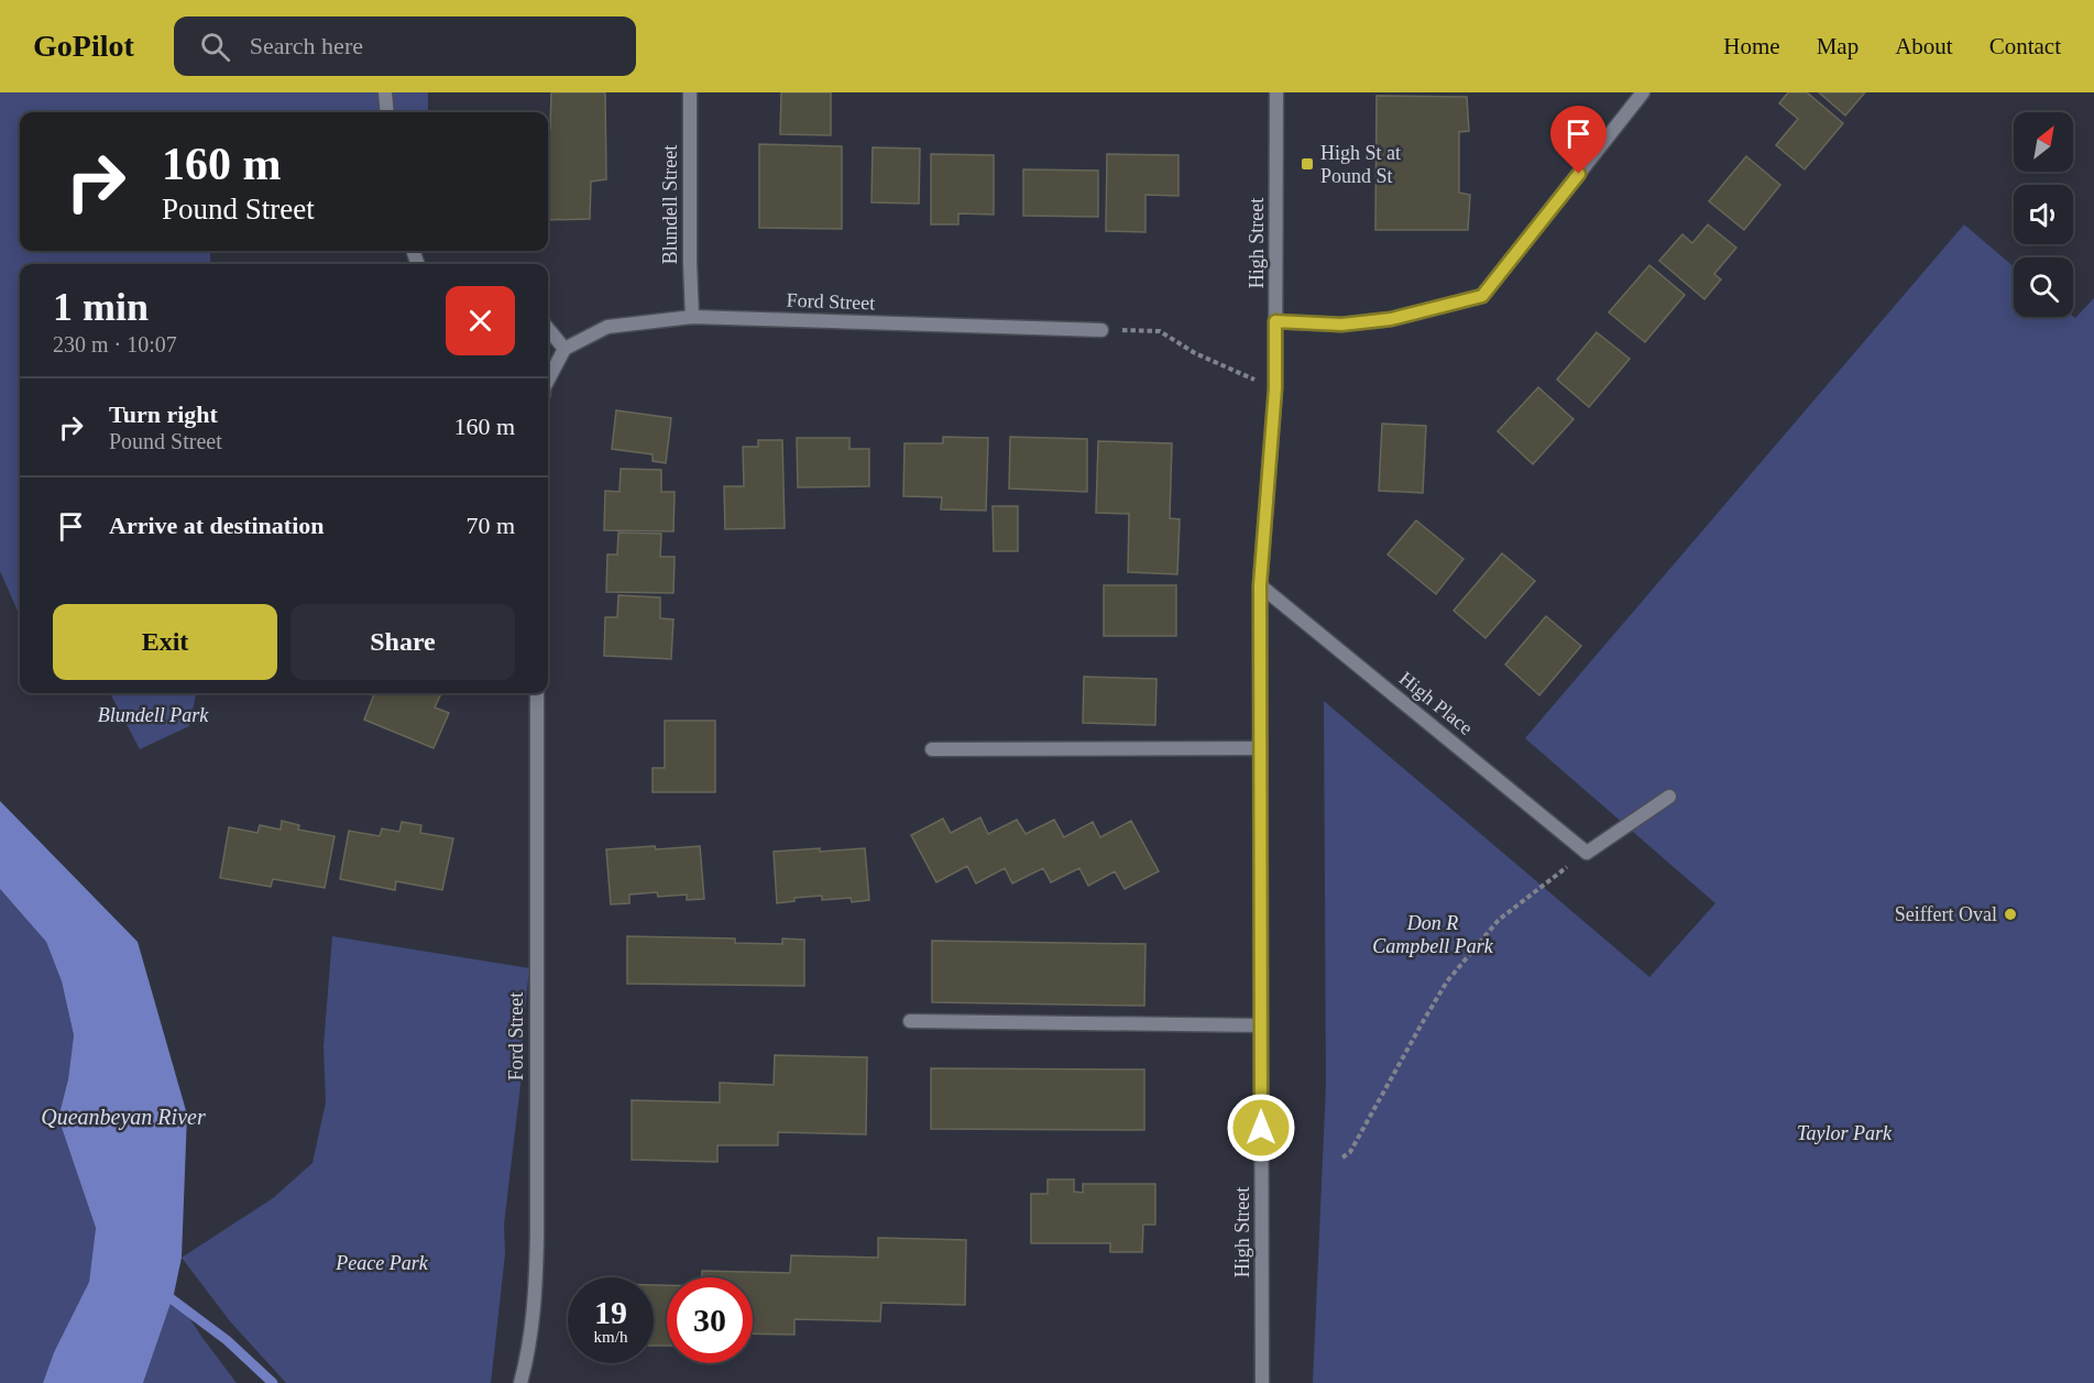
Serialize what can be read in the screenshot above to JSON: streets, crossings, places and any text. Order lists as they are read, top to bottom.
{
  "streets": {
    "street": [
      "Blundell Street",
      "High Street",
      "Ford Street",
      "High Place"
    ]
  },
  "crossings": [
    ["Blundell Street", "Ford Street"],
    ["High Street", "High Place"]
  ],
  "water": ["Queanbeyan River"],
  "parks": [
    "Blundell Park",
    "Don R Campbell Park",
    "Taylor Park",
    "Peace Park"
  ],
  "places": {
    "transit": ["High St at Pound St"],
    "other": ["Seiffert Oval"]
  },
  "north": "top right",
  "page": {
    "header": "GoPilot",
    "search": "Search here",
    "nav": [
      "Home",
      "Map",
      "About",
      "Contact"
    ],
    "turn": ["160 m", "Pound Street"],
    "heading": ["1 min", "230 m · 10:07"],
    "list": [
      {
        "name": "Turn right",
        "note": "Pound Street",
        "value": "160 m"
      },
      {
        "name": "Arrive at destination",
        "value": "70 m"
      }
    ],
    "buttons": ["Exit", "Share"],
    "speed": "19 km/h",
    "limit": "30"
  }
}
